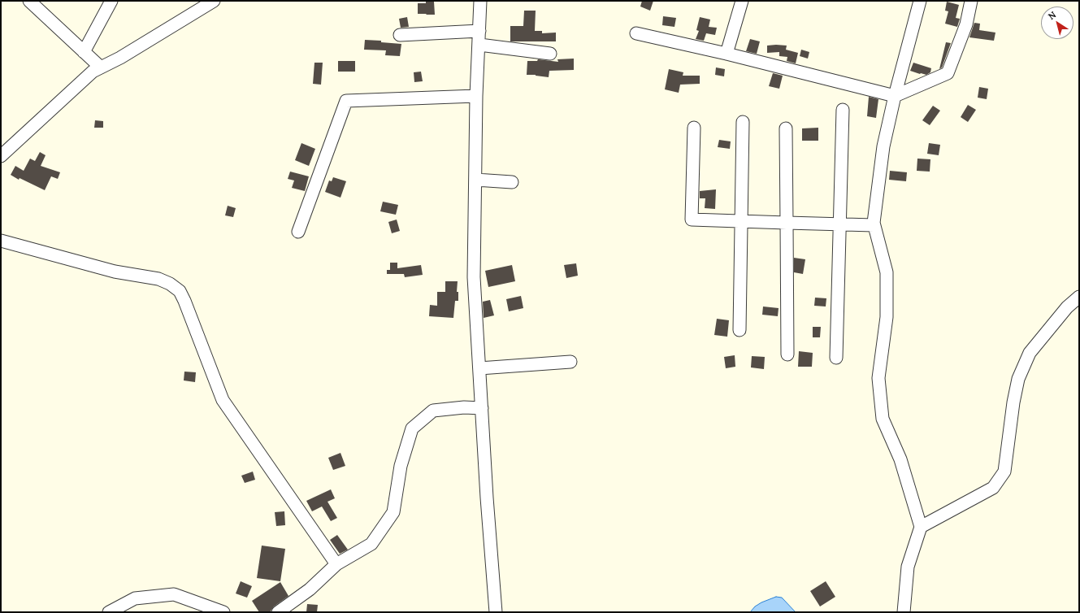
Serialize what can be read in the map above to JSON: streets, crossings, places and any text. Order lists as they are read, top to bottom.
{
  "north": "top left"
}
